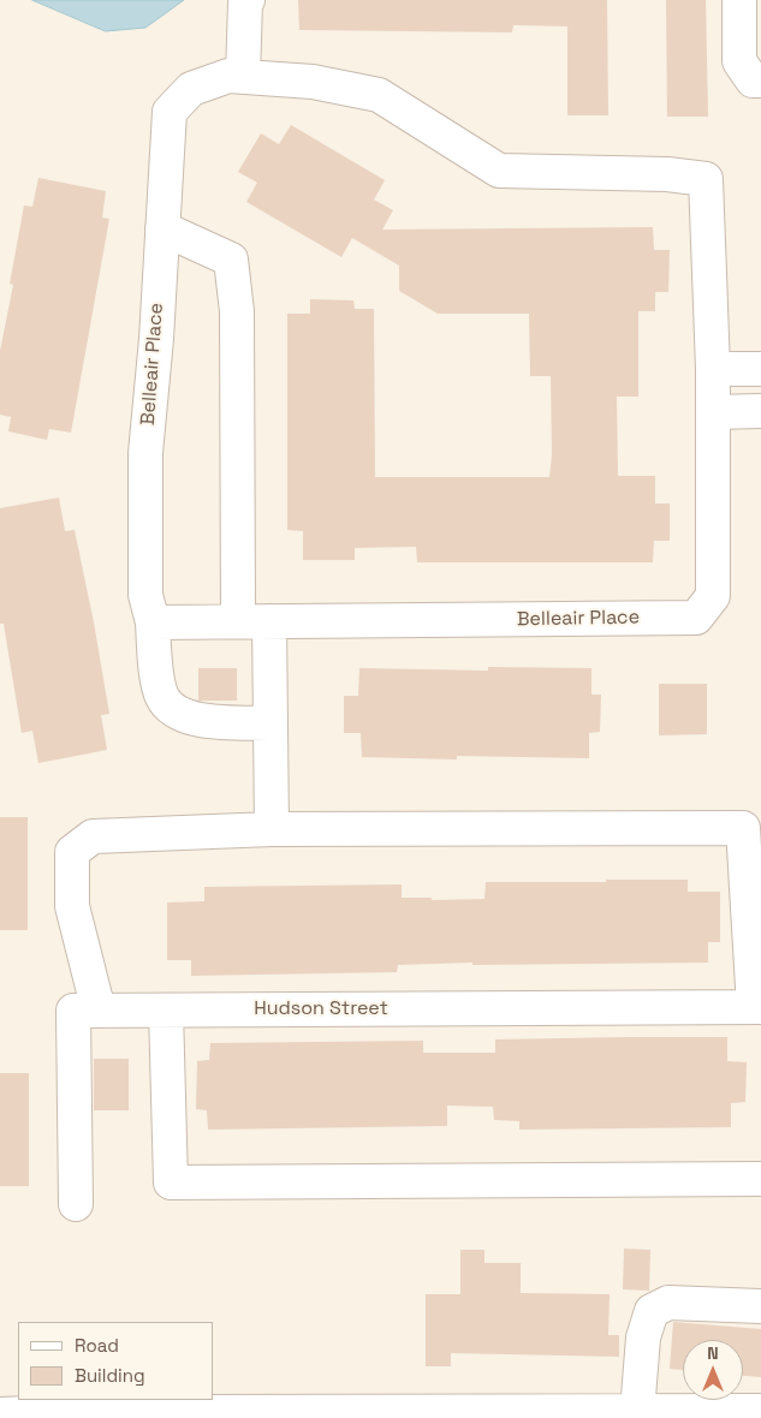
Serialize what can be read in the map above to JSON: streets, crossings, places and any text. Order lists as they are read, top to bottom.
{
  "streets": {
    "street": ["Belleair Place", "Hudson Street"]
  },
  "legend": ["Road", "Building"],
  "north": "top"
}
